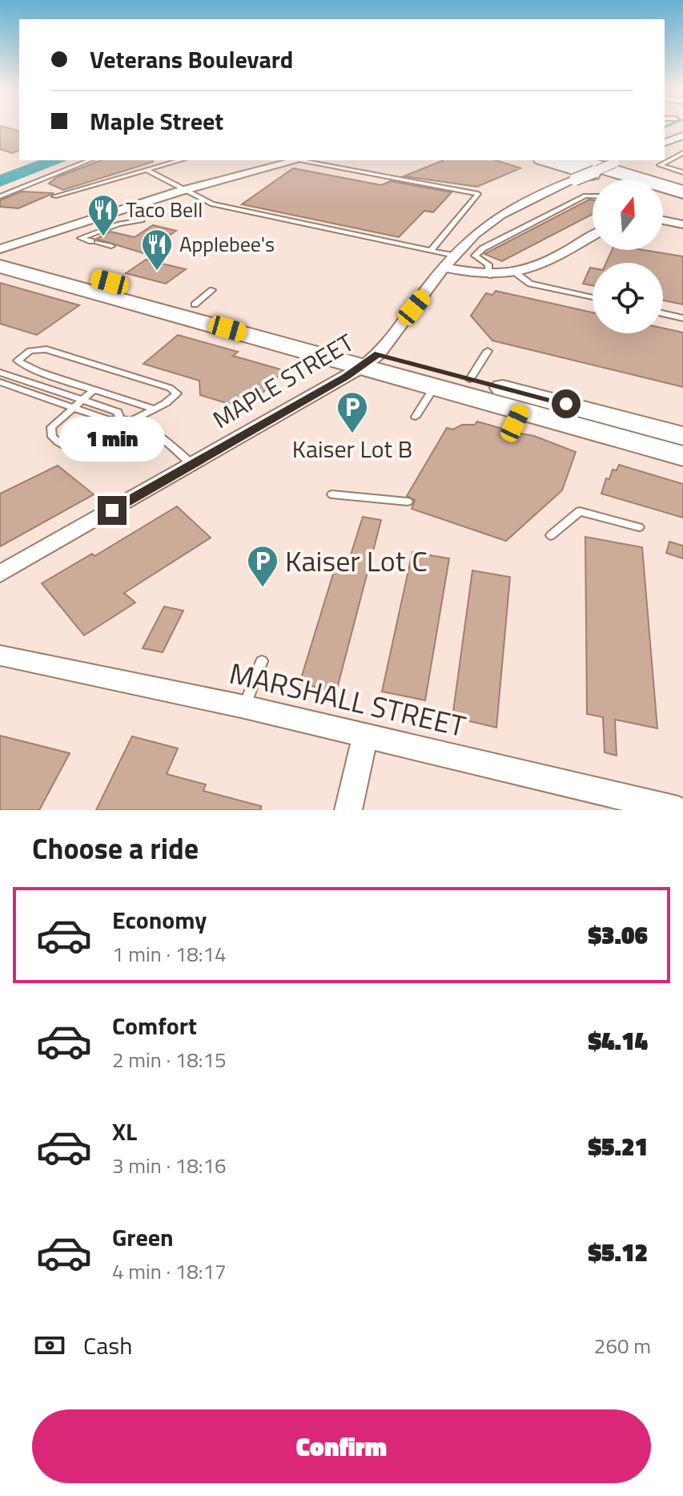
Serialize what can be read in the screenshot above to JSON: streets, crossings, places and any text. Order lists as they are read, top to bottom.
{
  "streets": {
    "street": ["MAPLE STREET", "MARSHALL STREET"]
  },
  "places": {
    "restaurant": ["Taco Bell", "Applebee's"],
    "parking": ["Kaiser Lot B", "Kaiser Lot C"]
  },
  "north": "top",
  "page": {
    "banner": ["Veterans Boulevard", "Maple Street"],
    "bubble": "1 min",
    "heading": "Choose a ride",
    "list": [
      {
        "name": "Economy",
        "note": "1 min · 18:14",
        "value": "$3.06"
      },
      {
        "name": "Comfort",
        "note": "2 min · 18:15",
        "value": "$4.14"
      },
      {
        "name": "XL",
        "note": "3 min · 18:16",
        "value": "$5.21"
      },
      {
        "name": "Green",
        "note": "4 min · 18:17",
        "value": "$5.12"
      }
    ],
    "pay": ["Cash", "260 m"],
    "buttons": "Confirm"
  }
}
